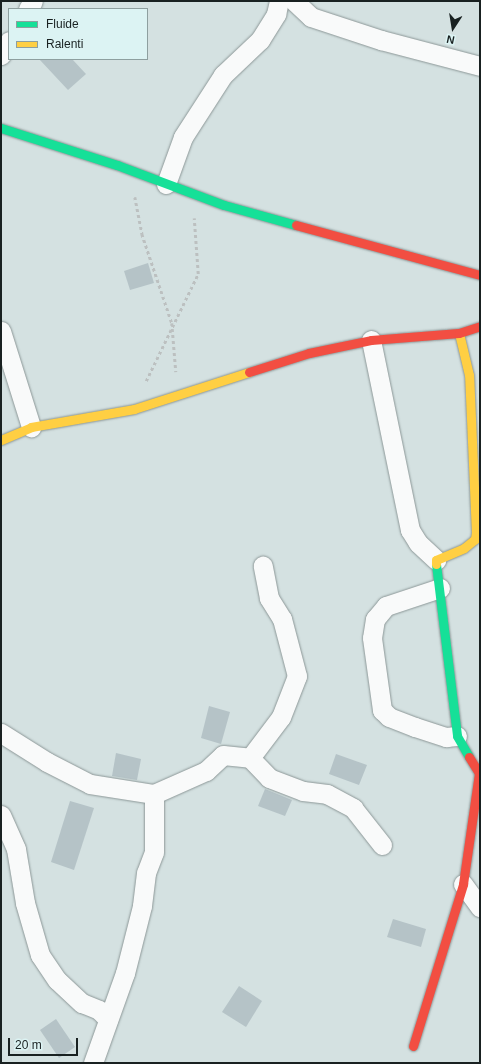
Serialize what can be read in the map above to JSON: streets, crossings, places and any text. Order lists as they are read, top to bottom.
{
  "legend": ["Fluide", "Ralenti"],
  "scale_bar": "20 m",
  "north": "bottom"
}
